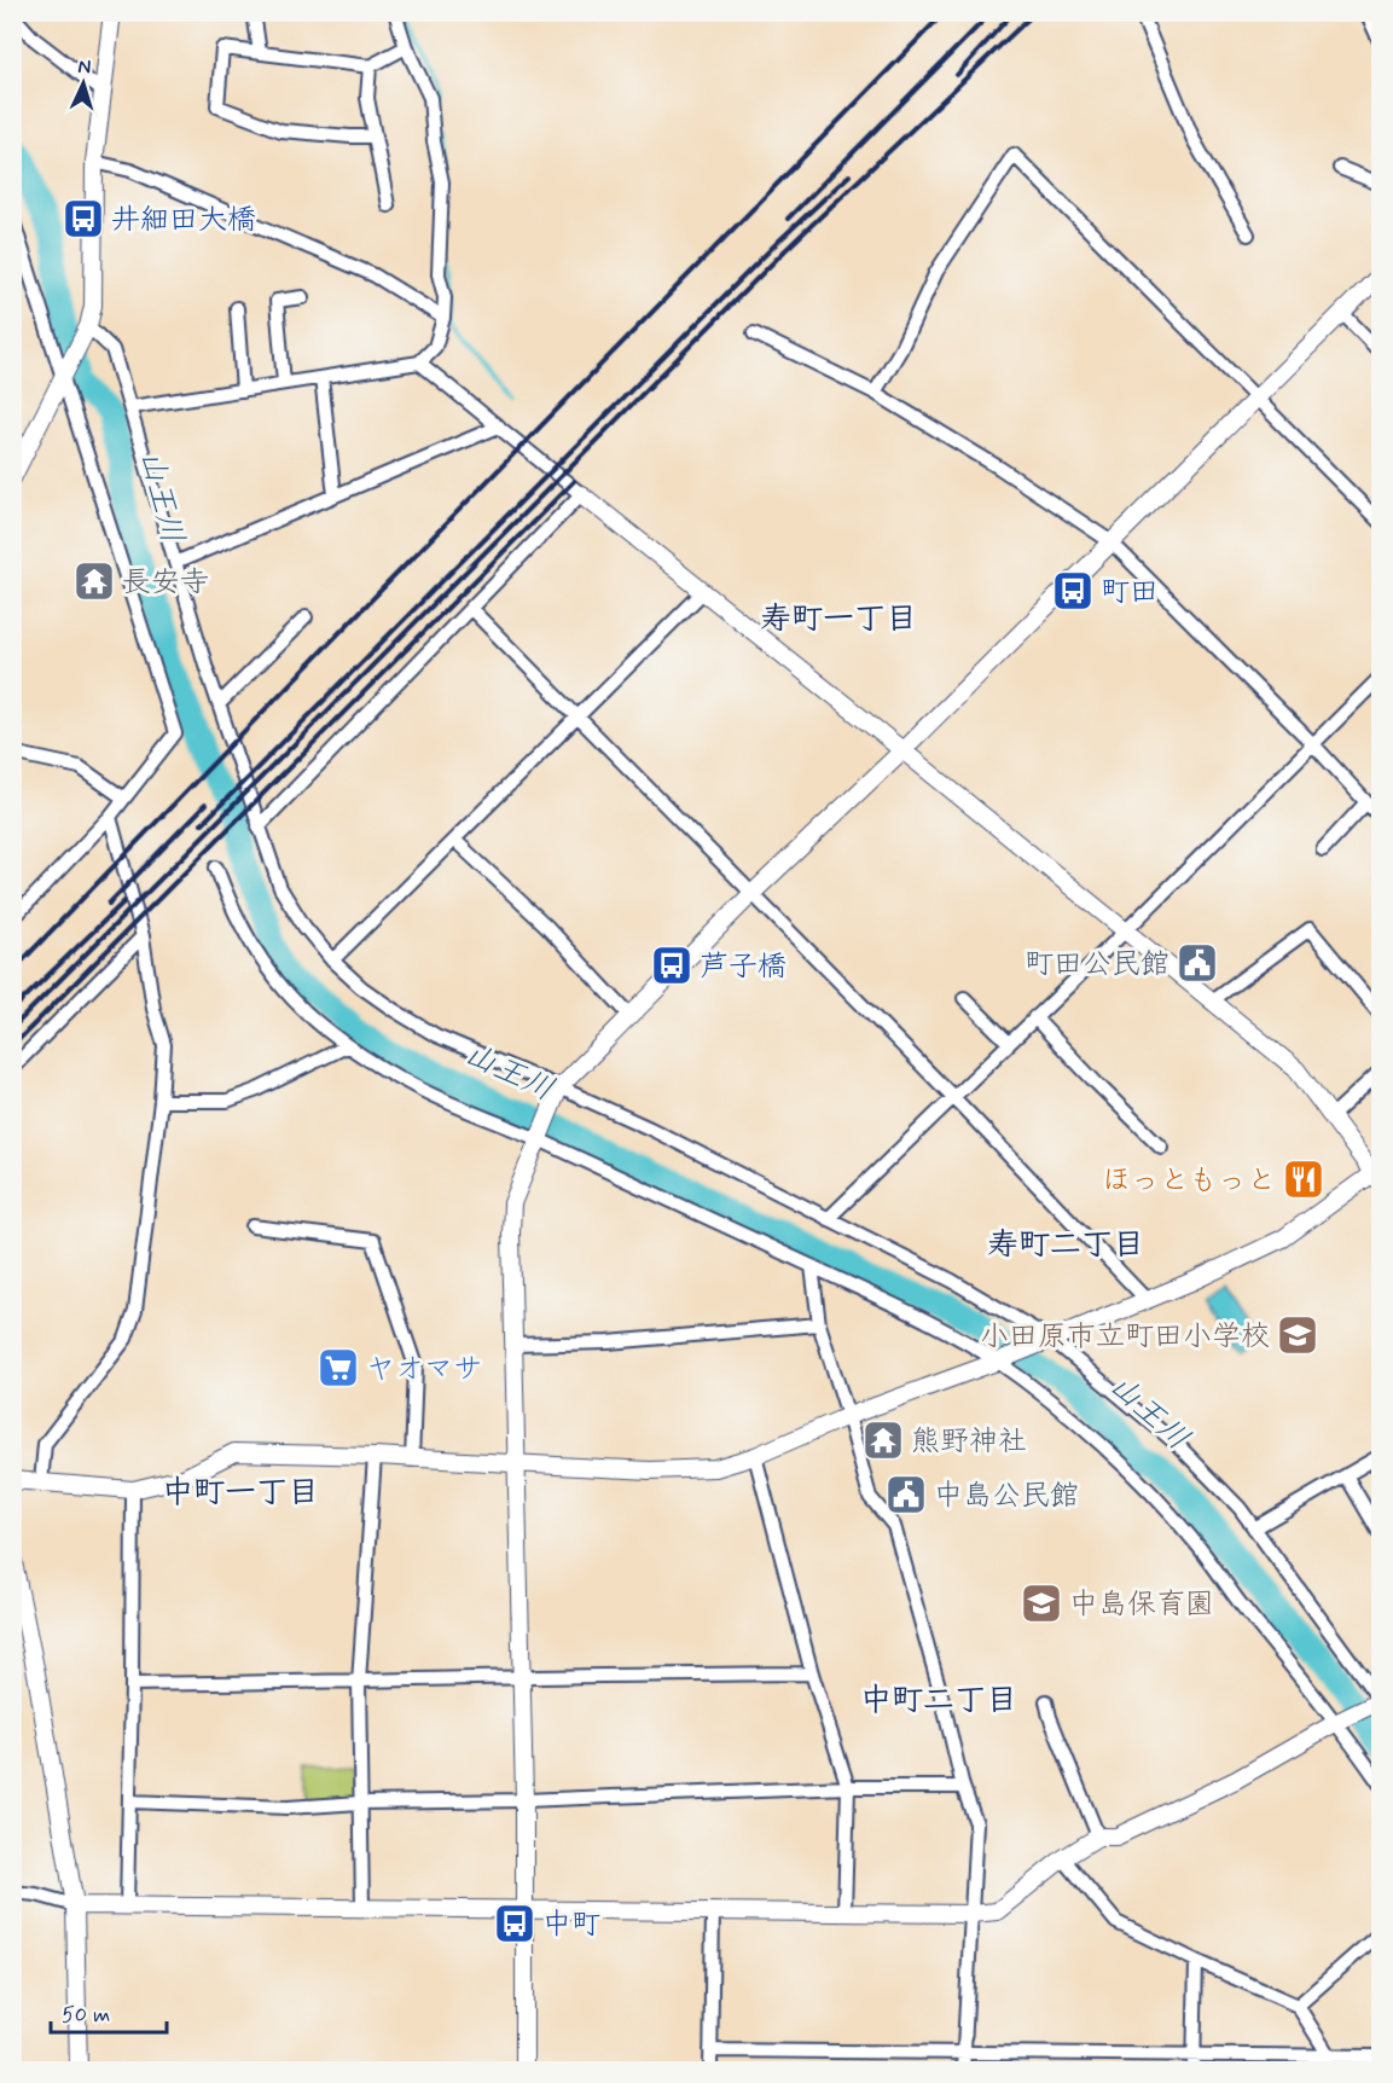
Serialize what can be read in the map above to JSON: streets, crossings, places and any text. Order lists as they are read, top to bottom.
{
  "districts": [
    "寿町一丁目",
    "寿町二丁目",
    "中町一丁目",
    "中町二丁目"
  ],
  "water": ["山王川"],
  "places": {
    "bus stop": [
      "井細田大橋",
      "町田",
      "芦子橋",
      "中町"
    ],
    "temple": ["長安寺", "熊野神社"],
    "public building": ["町田公民館", "中島公民館"],
    "restaurant": ["ほっともっと"],
    "school or university": ["小田原市立町田小学校", "中島保育園"],
    "supermarket": ["ヤオマサ"]
  },
  "scale_bar": "50 m",
  "north": "top"
}
